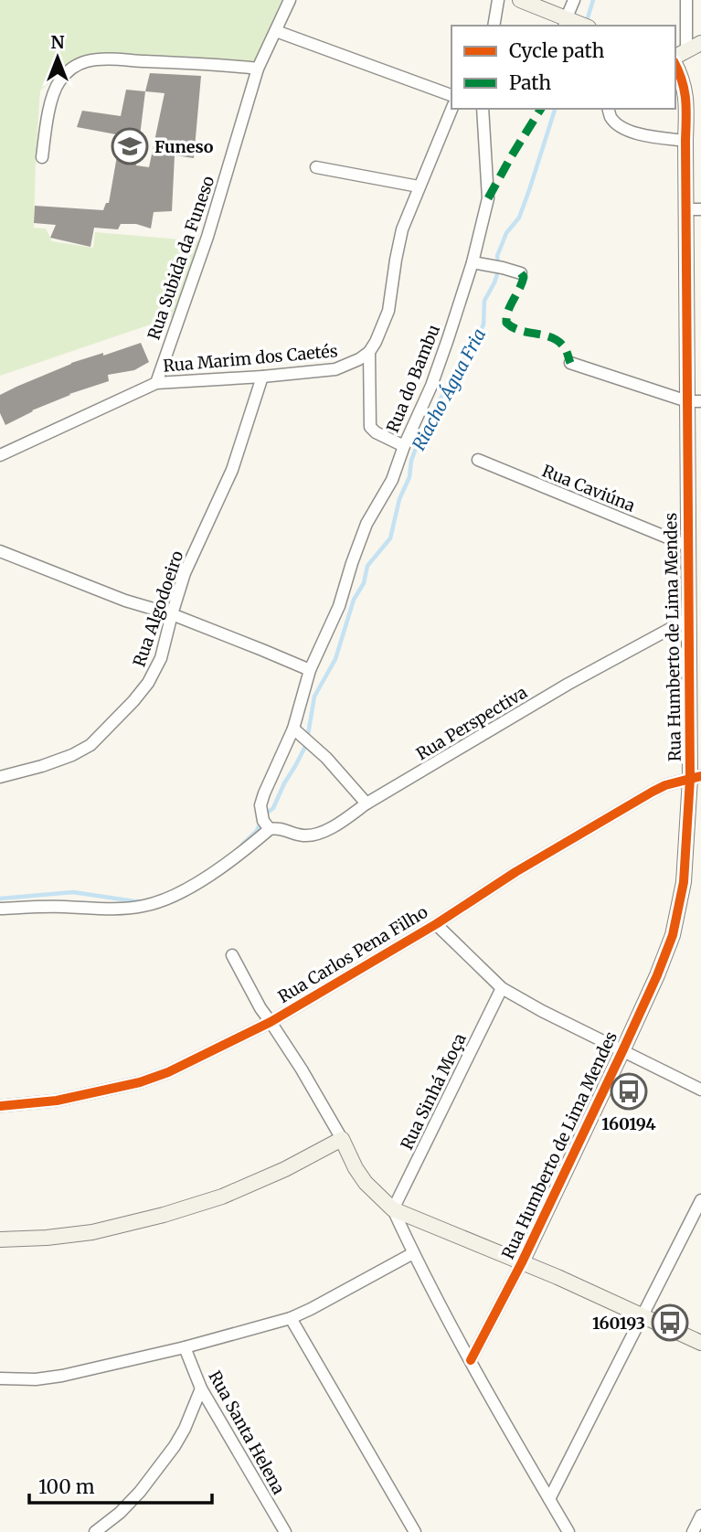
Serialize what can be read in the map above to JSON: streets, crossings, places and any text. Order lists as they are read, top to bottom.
{
  "streets": {
    "street": [
      "Rua Subida da Funeso",
      "Rua Marim dos Caetés",
      "Rua do Bambu",
      "Rua Caviúna",
      "Rua Algodoeiro",
      "Rua Humberto de Lima Mendes",
      "Rua Perspectiva",
      "Rua Carlos Pena Filho",
      "Rua Sinhá Moça",
      "Rua Santa Helena"
    ]
  },
  "crossings": [
    ["Rua Subida da Funeso", "Rua Marim dos Caetés"],
    ["Rua Marim dos Caetés", "Rua do Bambu"],
    ["Rua Marim dos Caetés", "Rua Algodoeiro"],
    ["Rua Caviúna", "Rua Humberto de Lima Mendes"],
    ["Rua Humberto de Lima Mendes", "Rua Perspectiva"],
    ["Rua Humberto de Lima Mendes", "Rua Carlos Pena Filho"]
  ],
  "water": ["Riacho Água Fria"],
  "places": {
    "school or university": ["Funeso"],
    "bus stop": ["160194", "160193"]
  },
  "legend": ["Cycle path", "Path"],
  "scale_bar": "100 m",
  "north": "top"
}
